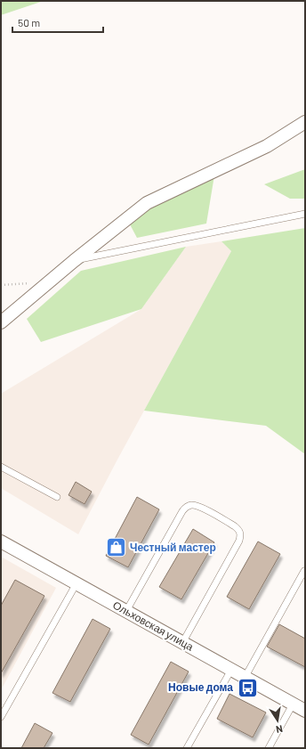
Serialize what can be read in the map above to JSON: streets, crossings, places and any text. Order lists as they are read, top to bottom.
{
  "streets": {
    "street": ["Ольховская улица"]
  },
  "places": {
    "shop": ["Честный мастер"],
    "bus stop": ["Новые дома"]
  },
  "scale_bar": "50 m",
  "north": "bottom"
}
